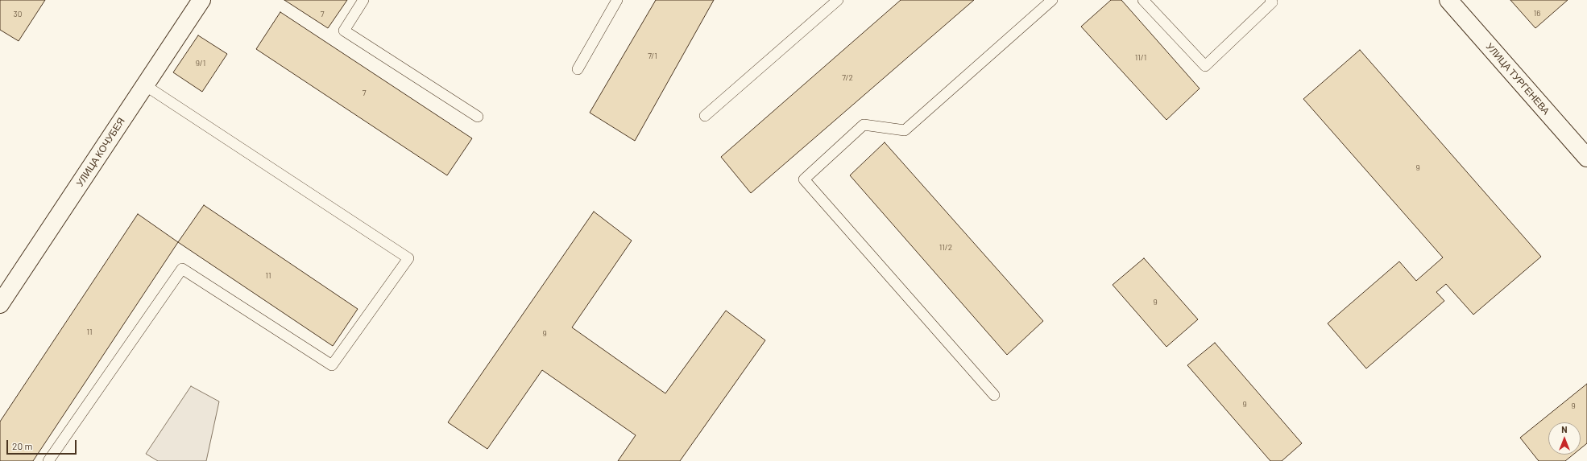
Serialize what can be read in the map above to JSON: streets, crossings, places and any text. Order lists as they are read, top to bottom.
{
  "streets": {
    "main road": ["УЛИЦА ТУРГЕНЕВА", "УЛИЦА КОЧУБЕЯ"]
  },
  "house_numbers": [
    "16",
    "30",
    "7",
    "7/1",
    "11/1",
    "9/1",
    "7/2",
    "7",
    "9",
    "11/2",
    "11",
    "9",
    "11",
    "9",
    "9",
    "9"
  ],
  "scale_bar": "20 m",
  "north": "top"
}
